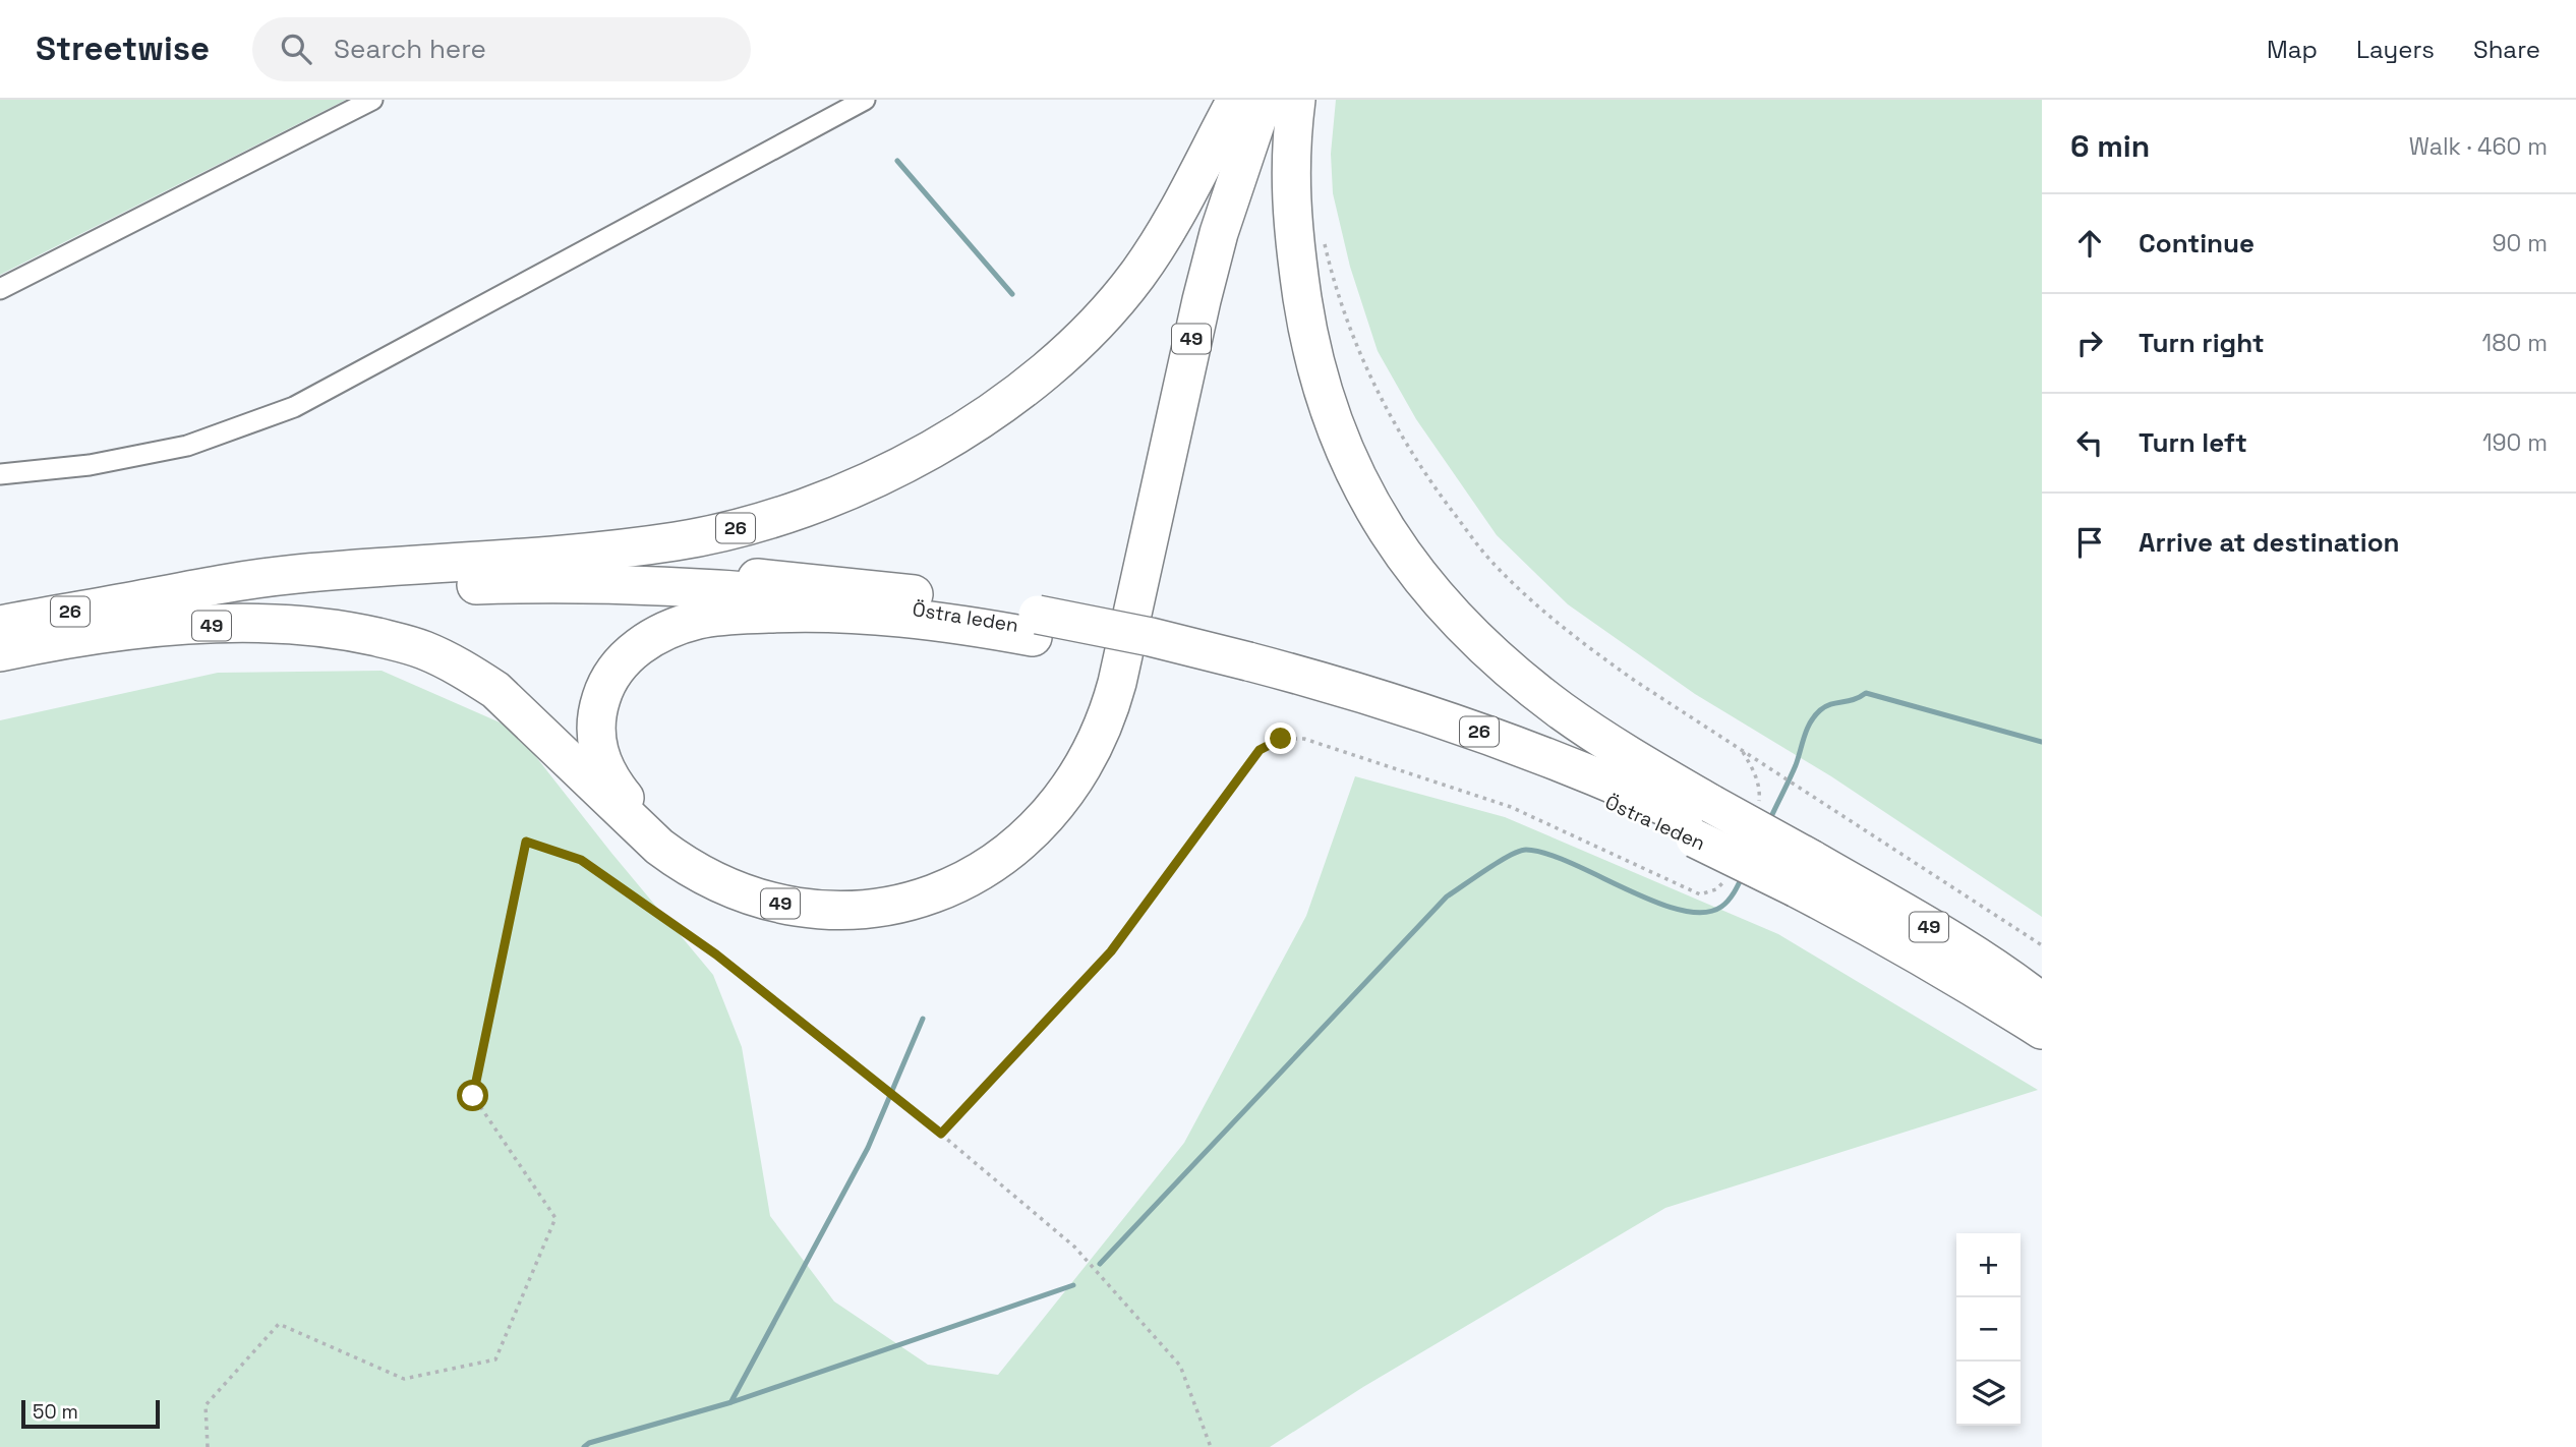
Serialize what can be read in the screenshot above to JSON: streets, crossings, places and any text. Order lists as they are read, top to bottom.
{
  "streets": {
    "highway": ["49", "26", "Östra leden"]
  },
  "crossings": [
    ["49", "26"],
    ["49", "Östra leden"],
    ["26", "Östra leden"]
  ],
  "scale_bar": "50 m",
  "page": {
    "header": "Streetwise",
    "search": "Search here",
    "nav": ["Map", "Layers", "Share"],
    "heading": ["6 min", "Walk · 460 m"],
    "list": [
      ["Continue", "90 m"],
      ["Turn right", "180 m"],
      ["Turn left", "190 m"],
      "Arrive at destination"
    ],
    "map_buttons": ["+", "−"],
    "scale": "50 m"
  }
}
